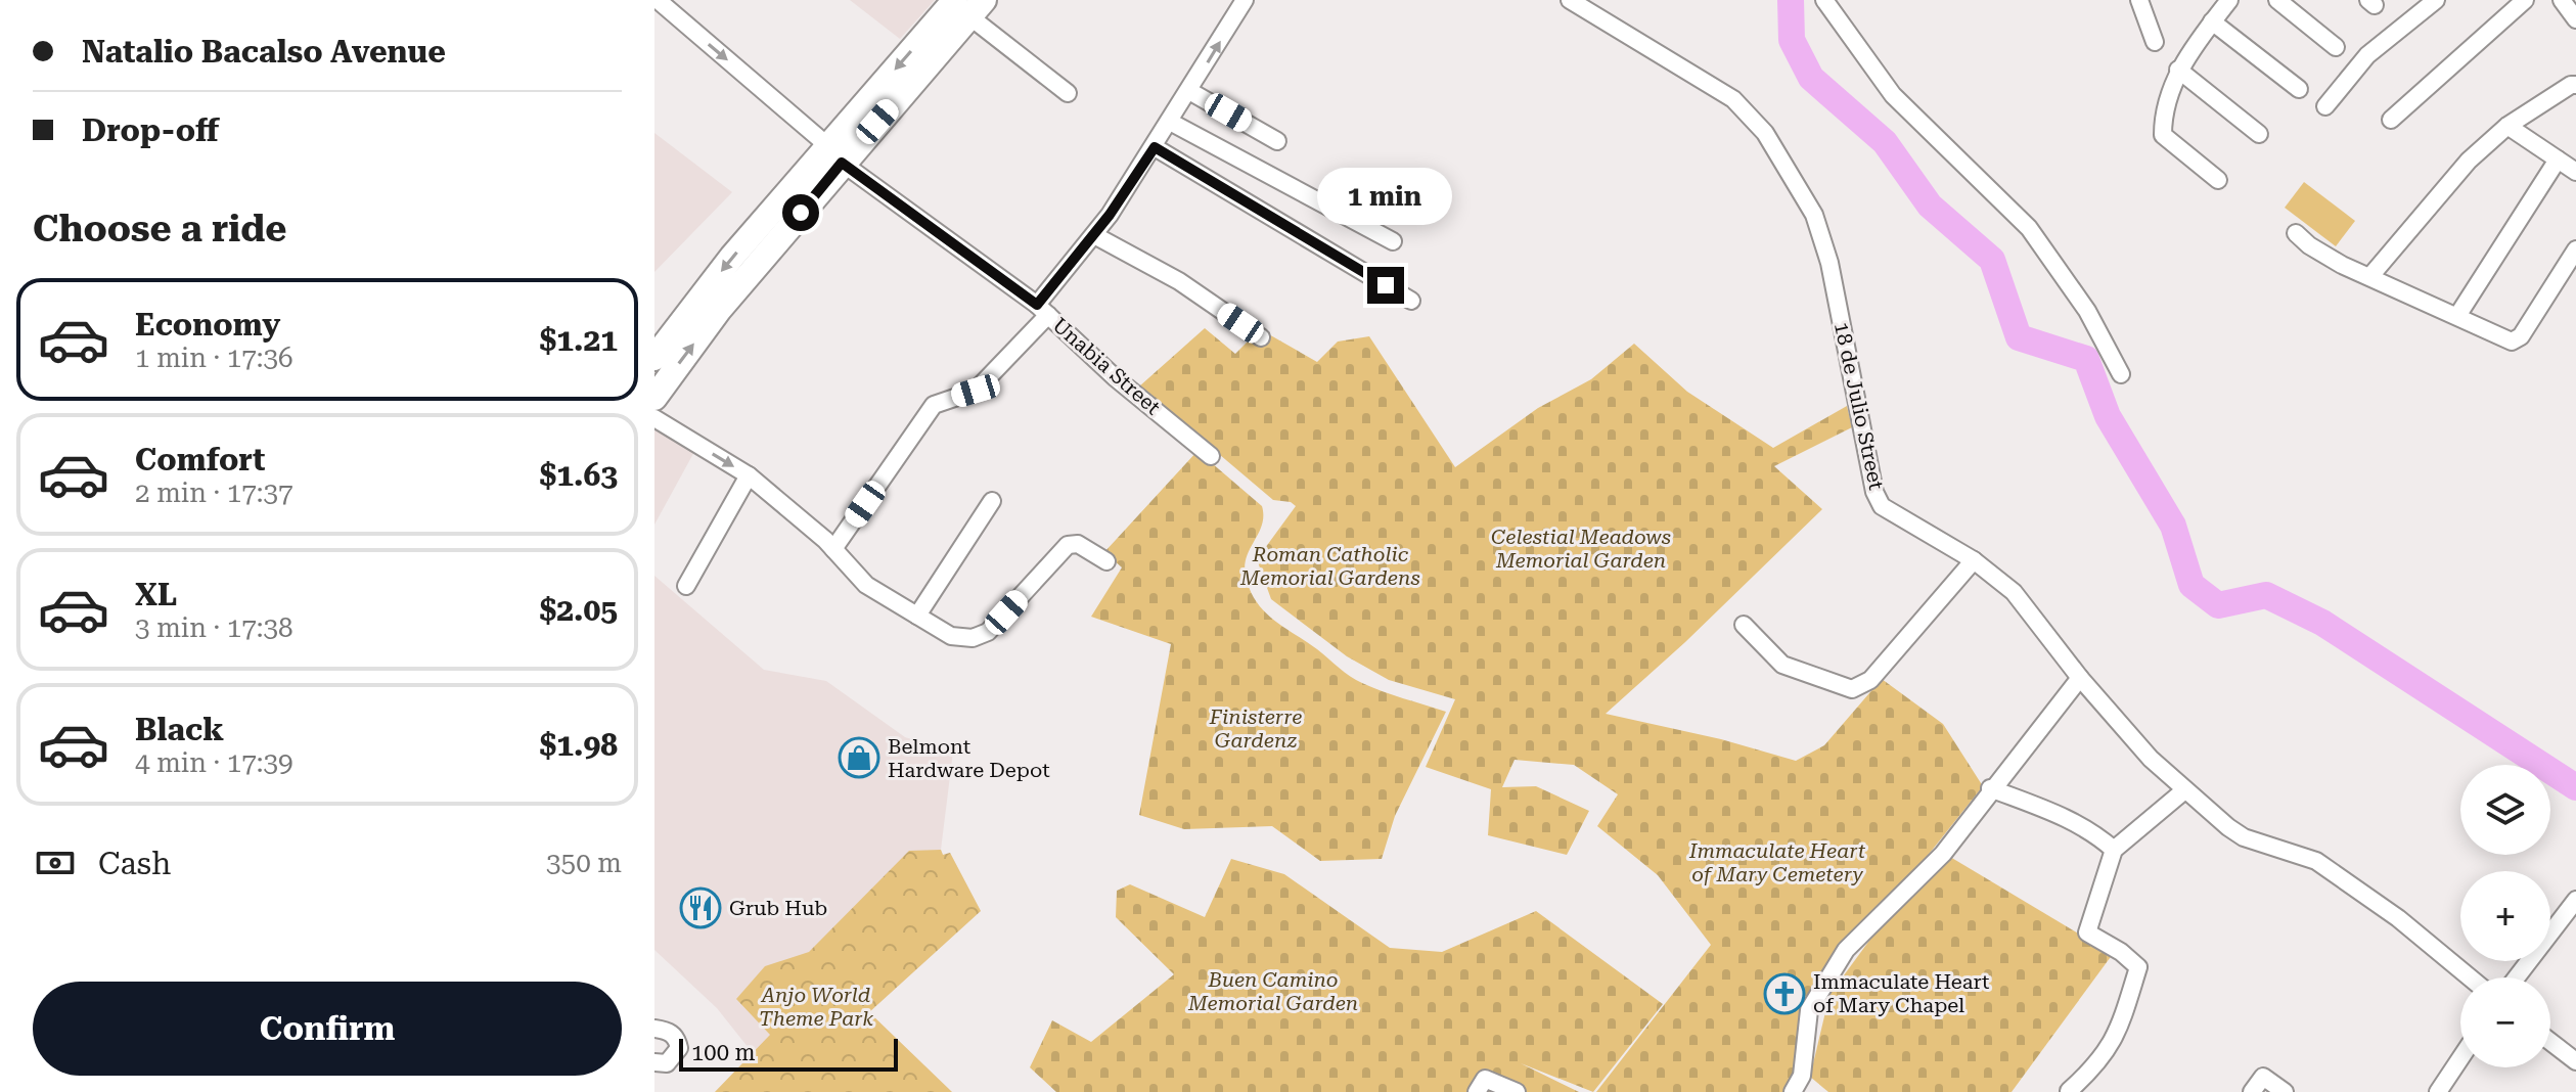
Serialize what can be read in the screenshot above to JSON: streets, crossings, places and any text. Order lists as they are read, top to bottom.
{
  "streets": {
    "street": ["Unabia Street", "18 de Julio Street"]
  },
  "parks": [
    "Celestial Meadows Memorial Garden",
    "Roman Catholic Memorial Gardens",
    "Finisterre Gardenz",
    "Immaculate Heart of Mary Cemetery",
    "Buen Camino Memorial Garden",
    "Anjo World Theme Park"
  ],
  "places": {
    "shop": ["Belmont Hardware Depot"],
    "restaurant": ["Grub Hub"],
    "church": ["Immaculate Heart of Mary Chapel"]
  },
  "scale_bar": "100 m",
  "page": {
    "banner": ["Natalio Bacalso Avenue", "Drop-off"],
    "bubble": "1 min",
    "heading": "Choose a ride",
    "list": [
      {
        "name": "Economy",
        "note": "1 min · 17:36",
        "value": "$1.21"
      },
      {
        "name": "Comfort",
        "note": "2 min · 17:37",
        "value": "$1.63"
      },
      {
        "name": "XL",
        "note": "3 min · 17:38",
        "value": "$2.05"
      },
      {
        "name": "Black",
        "note": "4 min · 17:39",
        "value": "$1.98"
      }
    ],
    "map_buttons": ["+", "−"],
    "pay": ["Cash", "350 m"],
    "buttons": "Confirm",
    "scale": "100 m"
  }
}
